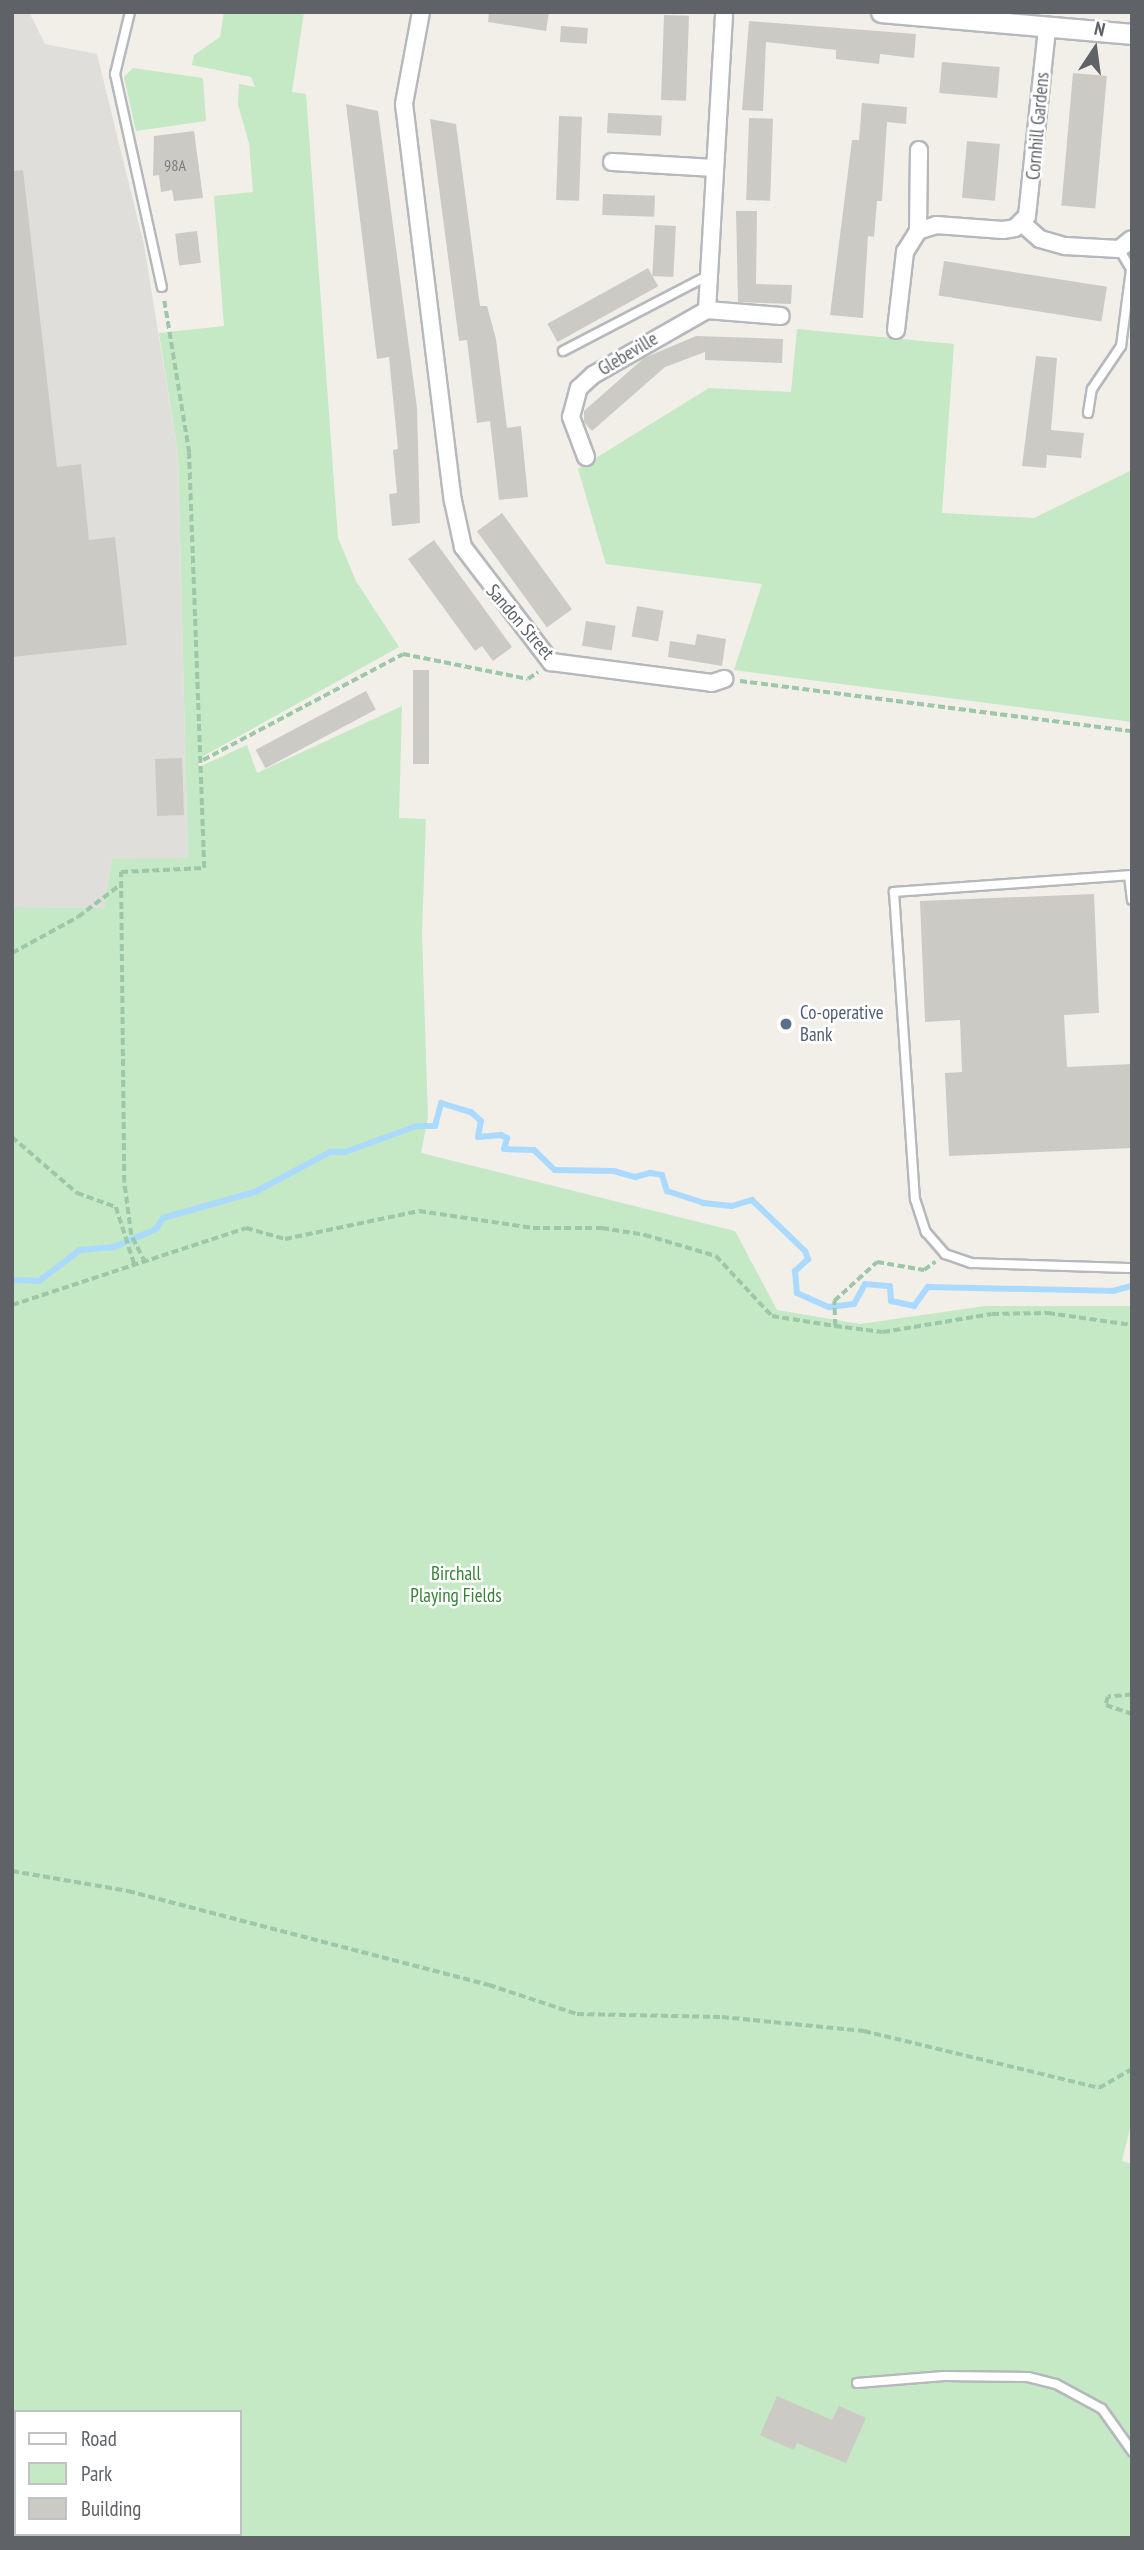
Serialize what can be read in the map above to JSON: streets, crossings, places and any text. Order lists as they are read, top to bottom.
{
  "streets": {
    "street": ["Cornhill Gardens", "Glebeville", "Sandon Street"]
  },
  "parks": ["Birchall Playing Fields"],
  "places": ["Co-operative Bank"],
  "house_numbers": ["98A"],
  "legend": ["Road", "Park", "Building"],
  "north": "top"
}
